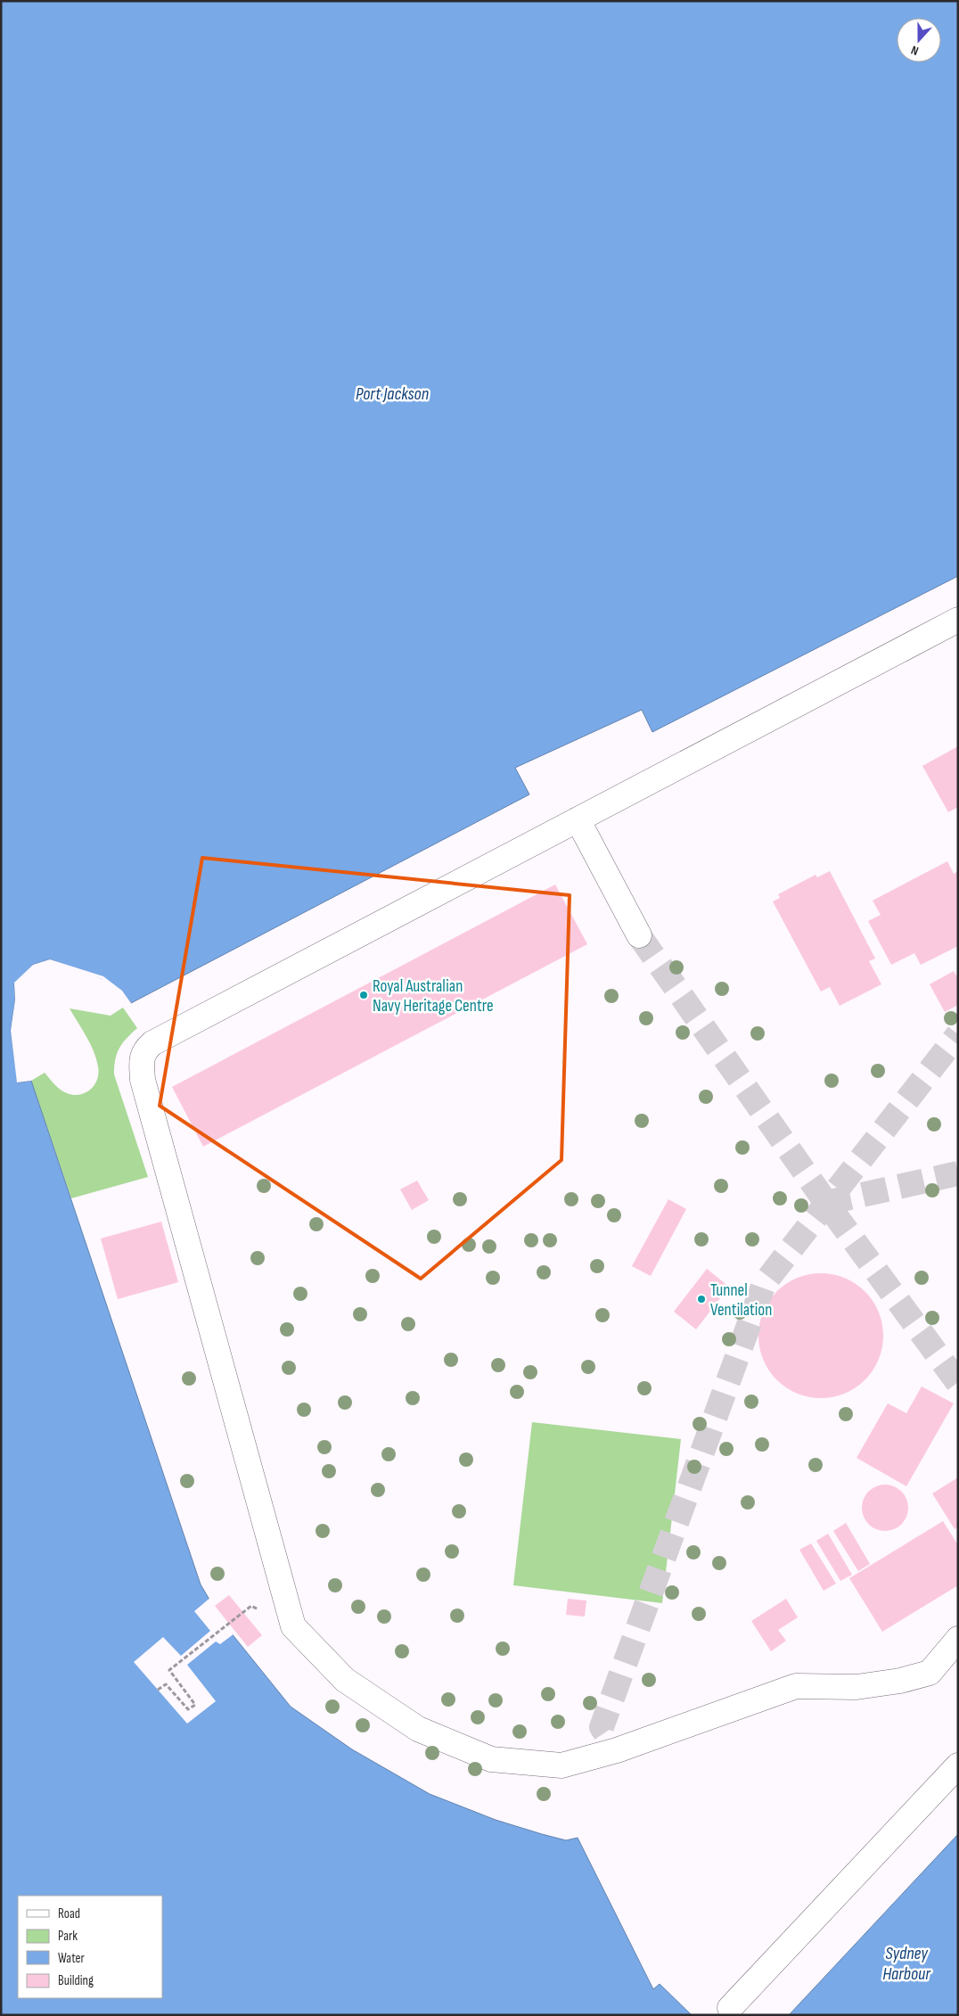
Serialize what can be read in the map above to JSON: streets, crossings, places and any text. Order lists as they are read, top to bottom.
{
  "water": ["Port Jackson", "Sydney Harbour"],
  "places": ["Royal Australian Navy Heritage Centre", "Tunnel Ventilation"],
  "legend": [
    "Road",
    "Park",
    "Water",
    "Building"
  ],
  "north": "bottom"
}
